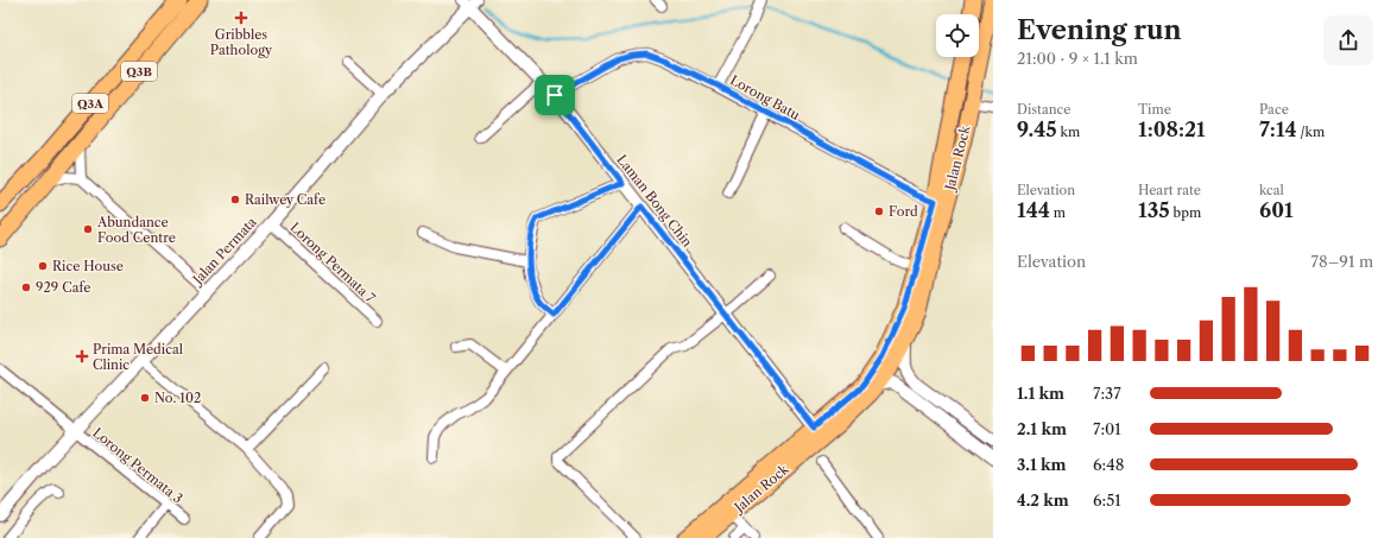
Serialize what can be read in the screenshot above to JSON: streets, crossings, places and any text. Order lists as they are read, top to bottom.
{
  "streets": {
    "main road": ["Q3B", "Q3A", "Jalan Rock"],
    "street": [
      "Lorong Batu",
      "Laman Bong Chin",
      "Jalan Permata",
      "Lorong Permata 7",
      "Lorong Permata 3"
    ]
  },
  "crossings": [
    ["Lorong Batu", "Jalan Rock"],
    ["Lorong Batu", "Laman Bong Chin"],
    ["Jalan Rock", "Laman Bong Chin"],
    ["Laman Bong Chin", "Jalan Permata"],
    ["Jalan Permata", "Lorong Permata 7"],
    ["Jalan Permata", "Lorong Permata 3"]
  ],
  "places": {
    "health": ["Gribbles Pathology", "Prima Medical Clinic"],
    "other": [
      "Railwey Cafe",
      "Ford",
      "Abundance Food Centre",
      "Rice House",
      "929 Cafe",
      "No. 102"
    ]
  },
  "page": {
    "heading": ["Evening run", "21:00 · 9 × 1.1 km"],
    "stats": [
      ["Distance", "9.45 km"],
      ["Time", "1:08:21"],
      ["Pace", "7:14 /km"],
      ["Elevation", "144 m"],
      ["Heart rate", "135 bpm"],
      ["kcal", "601"]
    ],
    "chart": ["Elevation", "78–91 m"],
    "list": [
      {
        "name": "1.1 km",
        "note": "7:37"
      },
      {
        "name": "2.1 km",
        "note": "7:01"
      },
      {
        "name": "3.1 km",
        "note": "6:48"
      },
      {
        "name": "4.2 km",
        "note": "6:51"
      }
    ]
  }
}
